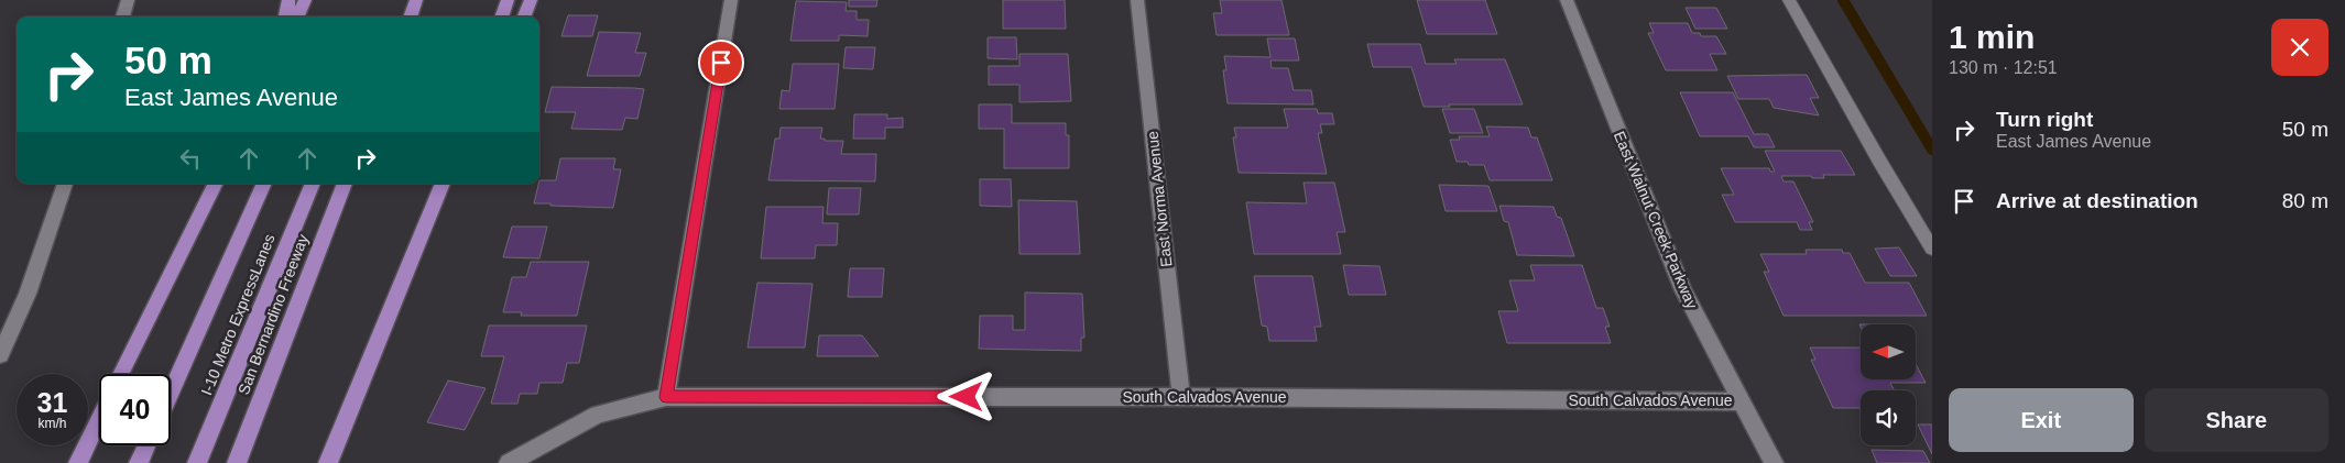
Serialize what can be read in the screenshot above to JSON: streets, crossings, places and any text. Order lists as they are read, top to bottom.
{
  "streets": {
    "highway": ["I-10 Metro ExpressLanes", "San Bernardino Freeway"],
    "street": ["East Norma Avenue", "East Walnut Creek Parkway", "South Calvados Avenue"]
  },
  "crossings": [
    ["East Norma Avenue", "South Calvados Avenue"],
    ["East Walnut Creek Parkway", "South Calvados Avenue"]
  ],
  "north": "left",
  "page": {
    "heading": ["1 min", "130 m · 12:51"],
    "turn": ["50 m", "East James Avenue"],
    "list": [
      {
        "name": "Turn right",
        "note": "East James Avenue",
        "value": "50 m"
      },
      {
        "name": "Arrive at destination",
        "value": "80 m"
      }
    ],
    "speed": "31 km/h",
    "limit": "40",
    "buttons": ["Exit", "Share"]
  }
}
